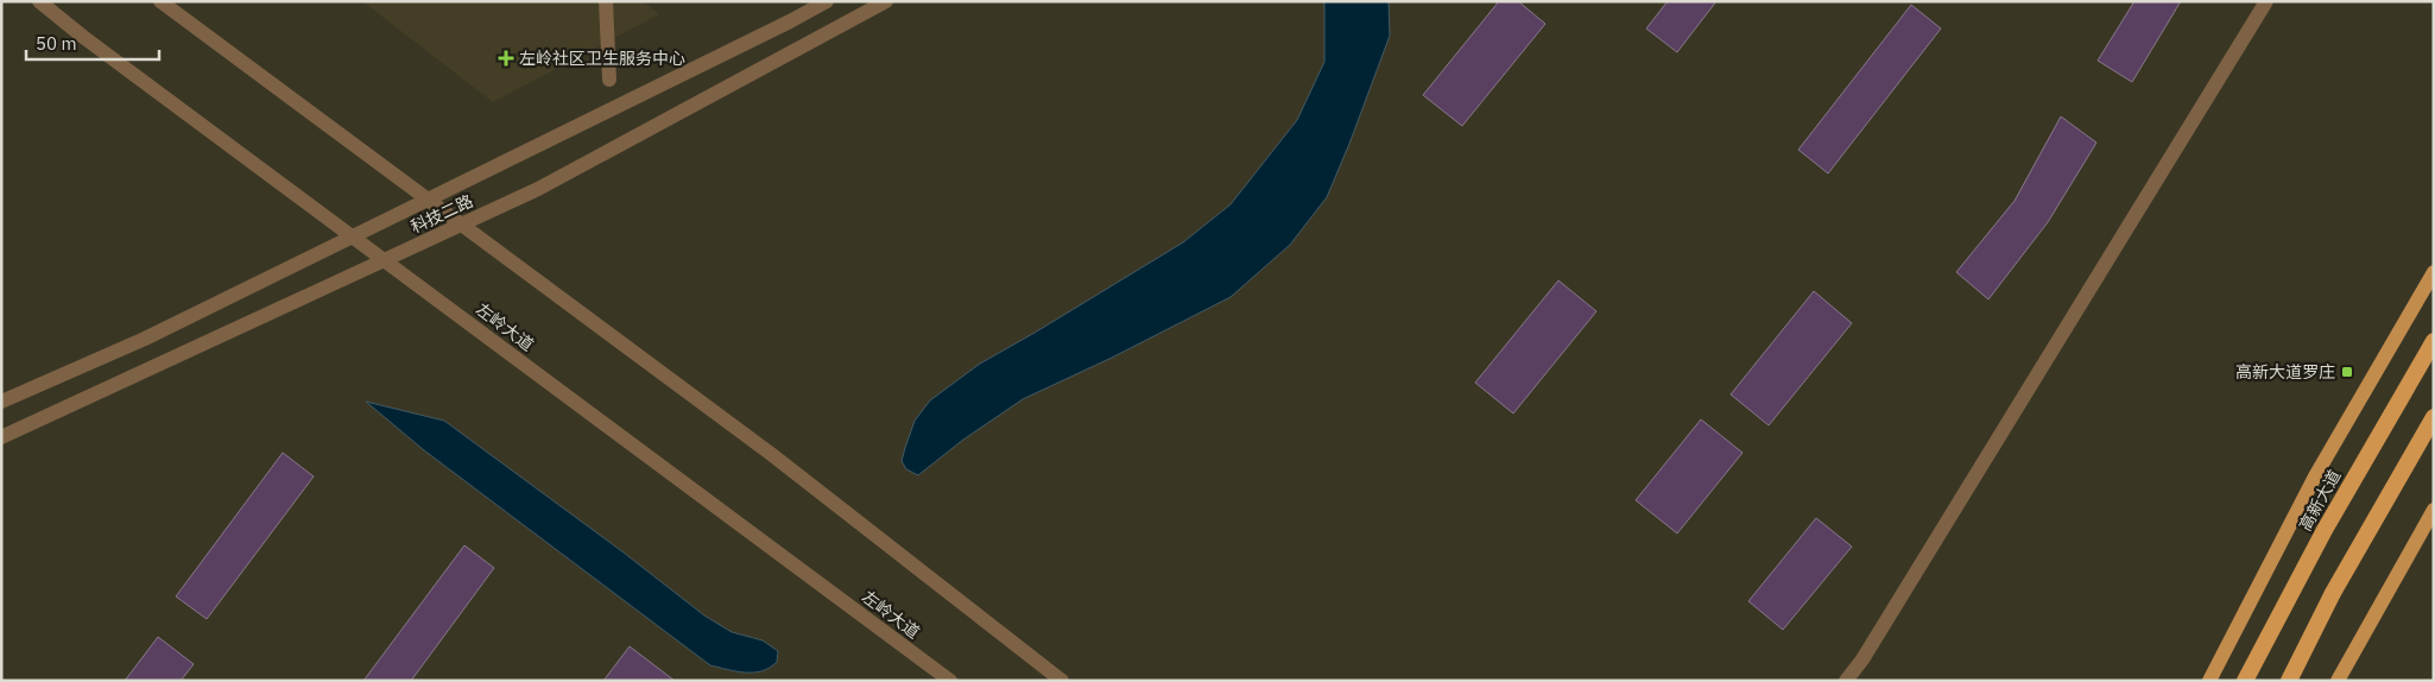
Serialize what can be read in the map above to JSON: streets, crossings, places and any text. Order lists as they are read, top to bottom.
{
  "streets": {
    "highway": ["高新大道"],
    "street": ["科技二路", "左岭大道"]
  },
  "crossings": [
    ["科技二路", "左岭大道"]
  ],
  "places": {
    "health": ["左岭社区卫生服务中心"],
    "transit": ["高新大道罗庄"]
  },
  "scale_bar": "50 m"
}
